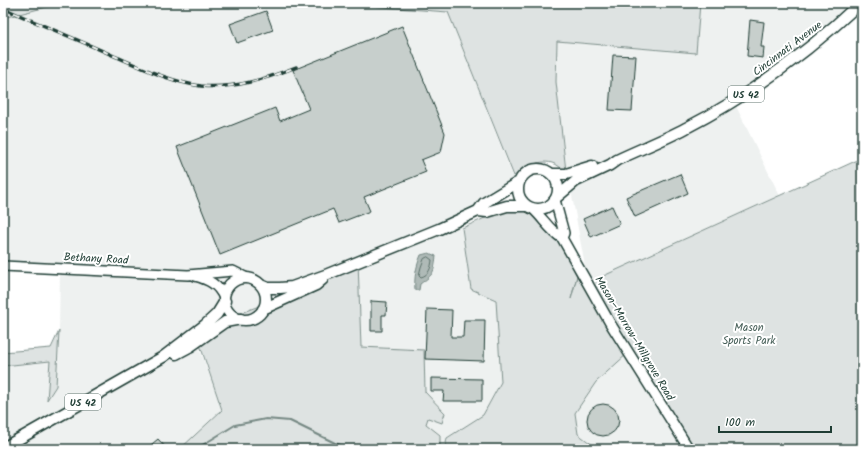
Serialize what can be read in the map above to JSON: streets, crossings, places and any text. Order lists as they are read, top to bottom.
{
  "streets": {
    "main road": ["Cincinnati Avenue", "US 42"],
    "street": ["Bethany Road", "Mason–Morrow–Millgrove Road"]
  },
  "crossings": [
    ["Cincinnati Avenue", "US 42"],
    ["Cincinnati Avenue", "Mason–Morrow–Millgrove Road"],
    ["US 42", "Bethany Road"],
    ["US 42", "Mason–Morrow–Millgrove Road"]
  ],
  "parks": ["Mason Sports Park"],
  "scale_bar": "100 m"
}
